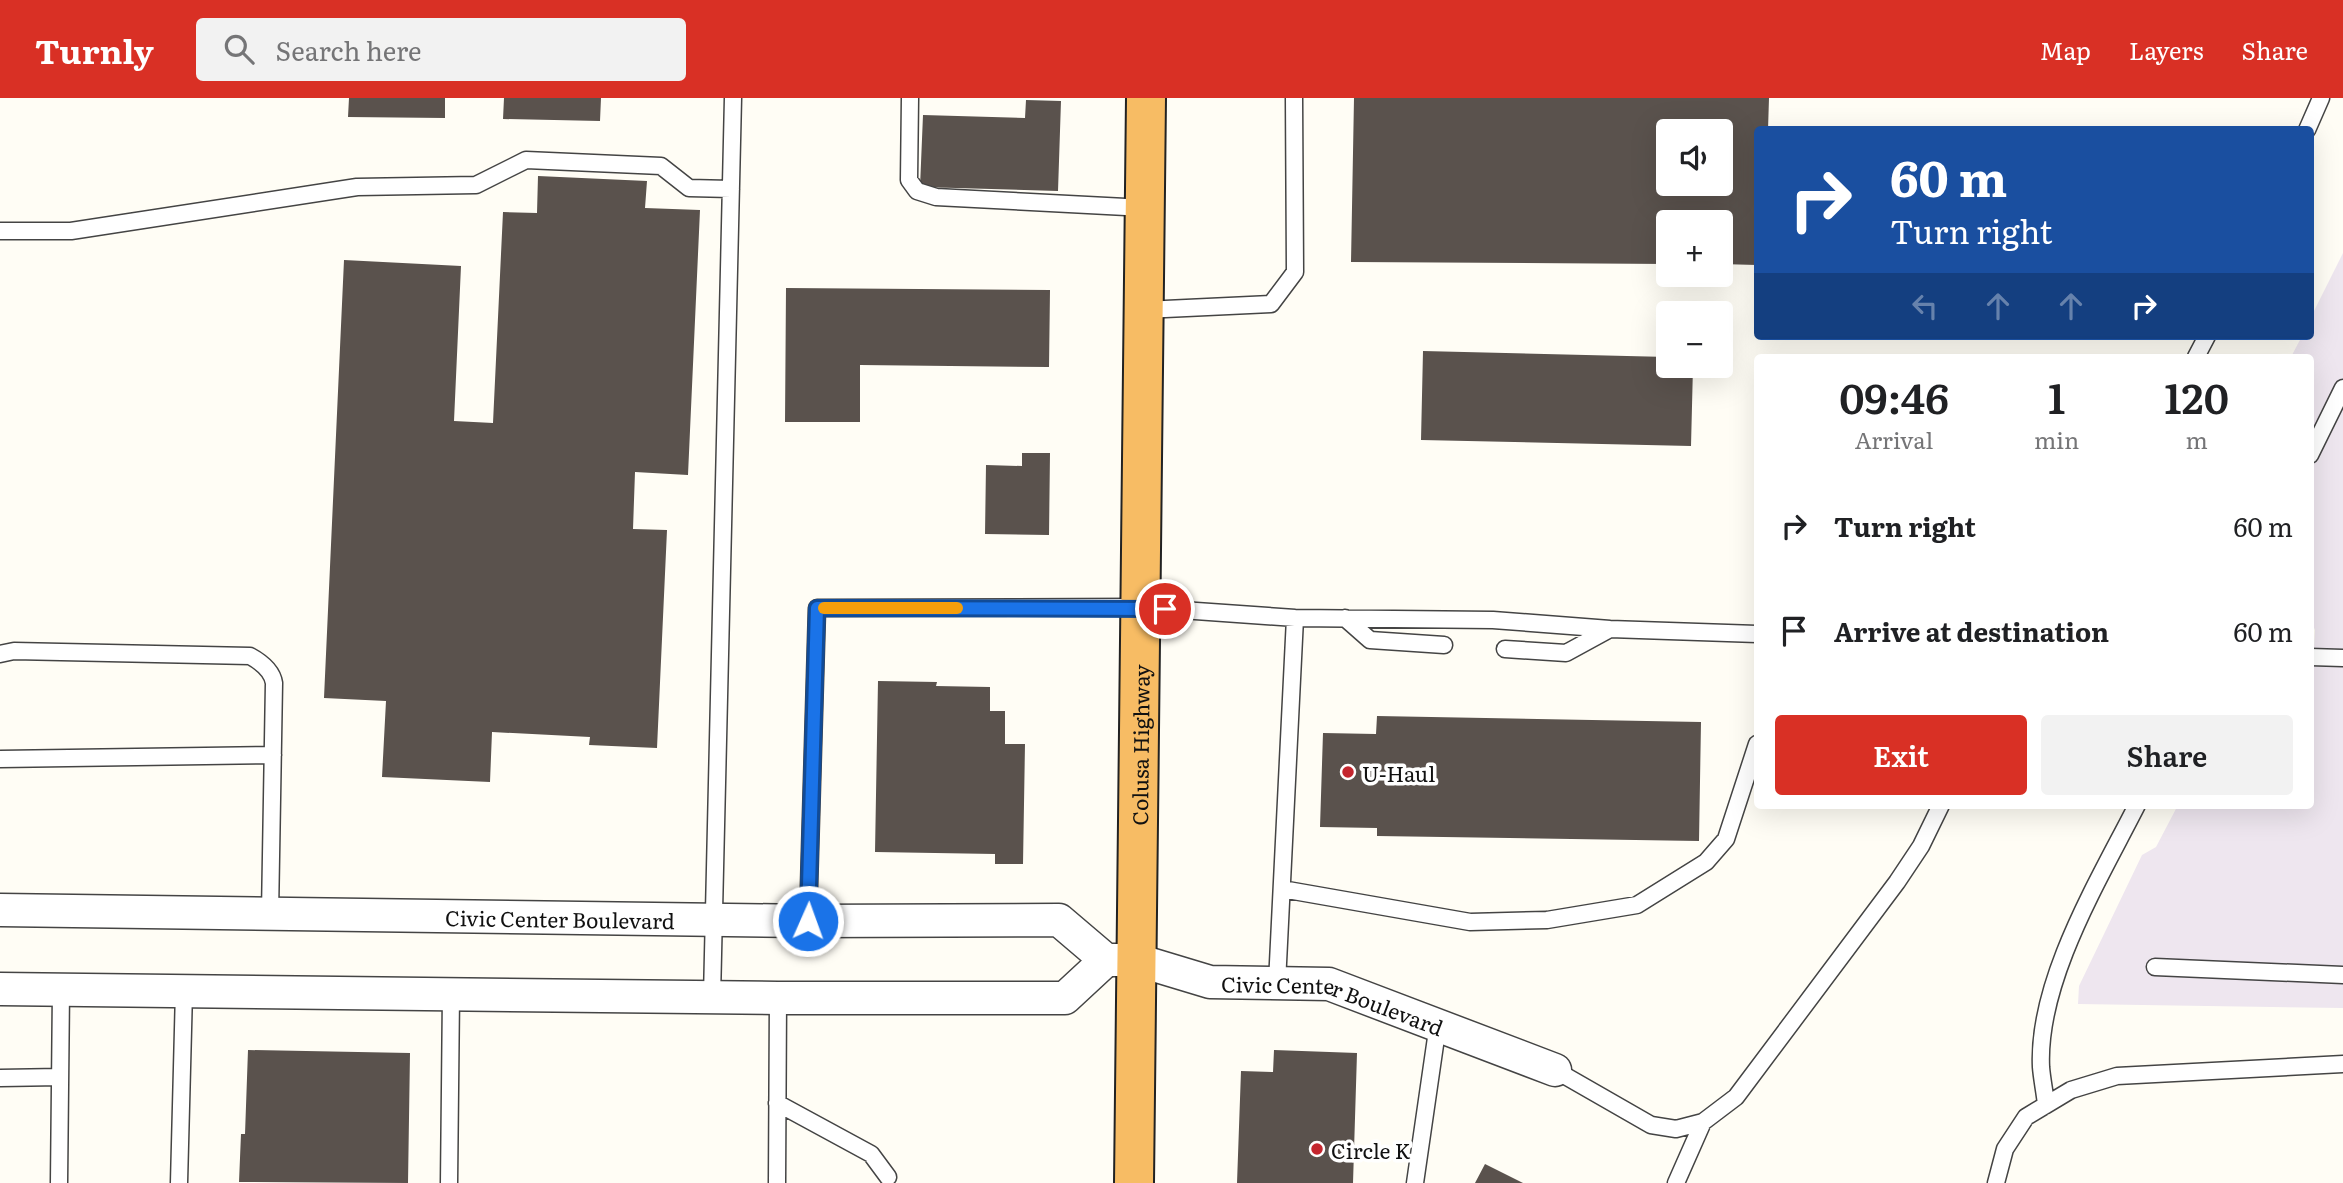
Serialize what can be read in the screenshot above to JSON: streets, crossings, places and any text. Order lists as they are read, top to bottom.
{
  "streets": {
    "highway": ["Colusa Highway"],
    "street": ["Civic Center Boulevard"]
  },
  "crossings": [
    ["Colusa Highway", "Civic Center Boulevard"]
  ],
  "places": ["U-Haul", "Circle K"],
  "page": {
    "header": "Turnly",
    "search": "Search here",
    "nav": ["Map", "Layers", "Share"],
    "map_buttons": ["+", "−"],
    "turn": ["60 m", "Turn right"],
    "eta": [
      "09:46",
      "Arrival",
      "1",
      "min",
      "120",
      "m"
    ],
    "list": [
      {
        "name": "Turn right",
        "value": "60 m"
      },
      {
        "name": "Arrive at destination",
        "value": "60 m"
      }
    ],
    "buttons": ["Exit", "Share"]
  }
}
